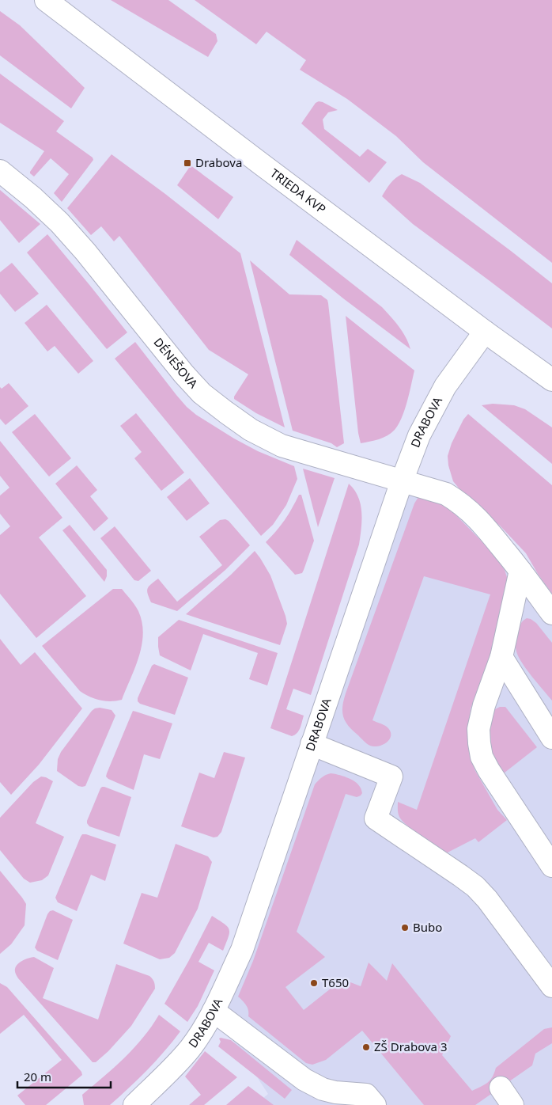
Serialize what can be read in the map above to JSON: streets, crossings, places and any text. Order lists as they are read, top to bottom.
{
  "streets": {
    "street": ["TRIEDA KVP", "DÉNEŠOVA", "DRABOVA"]
  },
  "crossings": [
    ["TRIEDA KVP", "DRABOVA"],
    ["DÉNEŠOVA", "DRABOVA"]
  ],
  "places": {
    "transit": ["Drabova"],
    "other": ["Bubo", "T650", "ZŠ Drabova 3"]
  },
  "scale_bar": "20 m"
}
